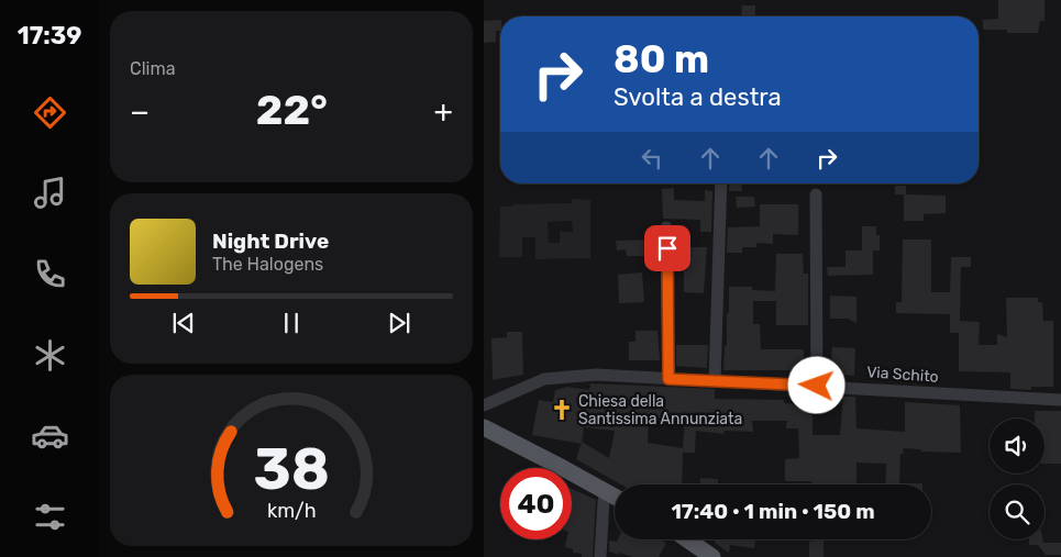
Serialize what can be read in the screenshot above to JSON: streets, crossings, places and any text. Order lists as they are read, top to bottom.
{
  "streets": {
    "street": ["Via Schito"]
  },
  "places": {
    "church": ["Chiesa della Santissima Annunziata"]
  },
  "page": {
    "tabs": "17:39",
    "tile": "Clima",
    "turn": ["80 m", "Svolta a destra"],
    "heat": ["−", "22°", "+"],
    "song": ["Night Drive", "The Halogens"],
    "limit": "40",
    "trip": "17:40 · 1 min · 150 m",
    "gauge": ["38", "km/h"]
  }
}
